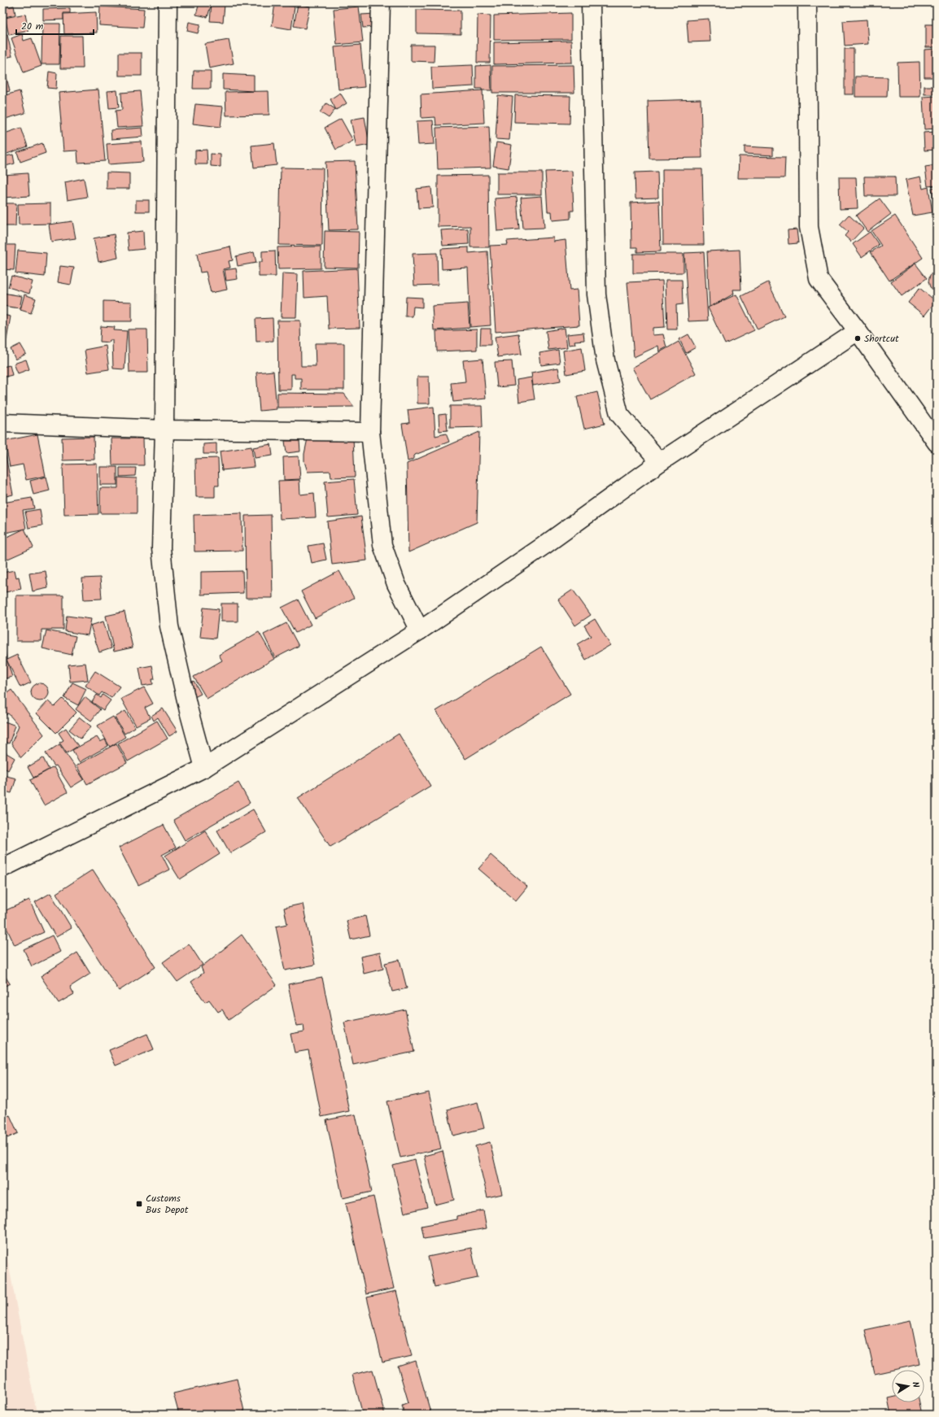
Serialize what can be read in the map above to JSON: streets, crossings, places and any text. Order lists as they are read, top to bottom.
{
  "places": {
    "other": ["Shortcut"],
    "transit": ["Customs Bus Depot"]
  },
  "scale_bar": "20 m",
  "north": "right"
}
